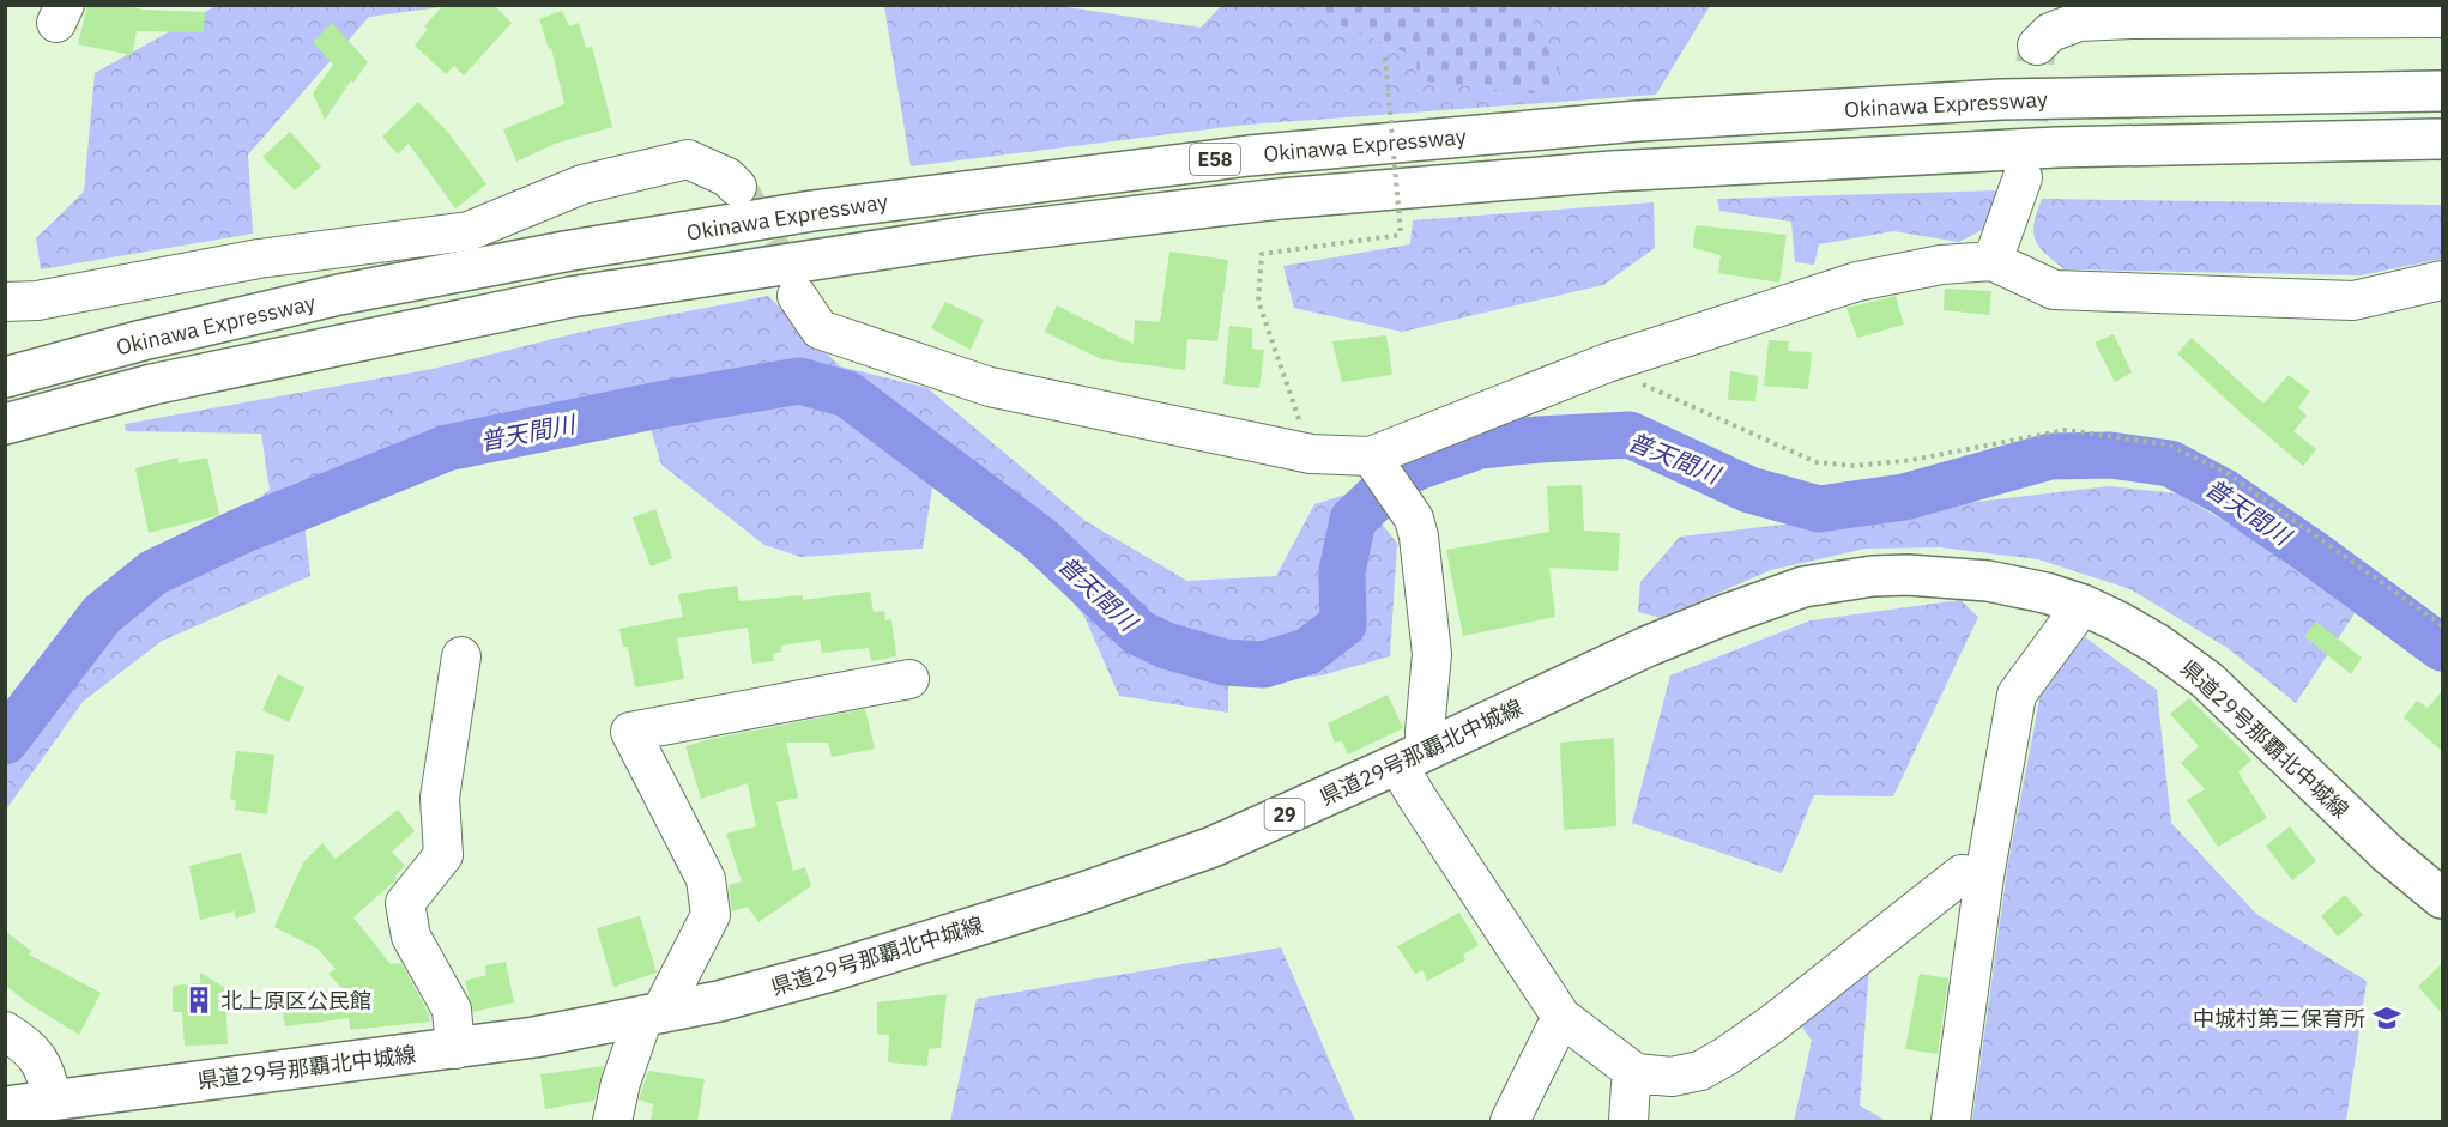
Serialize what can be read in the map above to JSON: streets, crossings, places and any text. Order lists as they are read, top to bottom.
{
  "streets": {
    "main road": [
      "Okinawa Expressway",
      "E58",
      "県道29号那覇北中城線",
      "29"
    ]
  },
  "water": ["普天間川"],
  "places": {
    "building": ["北上原区公民館"],
    "school or university": ["中城村第三保育所"]
  }
}
